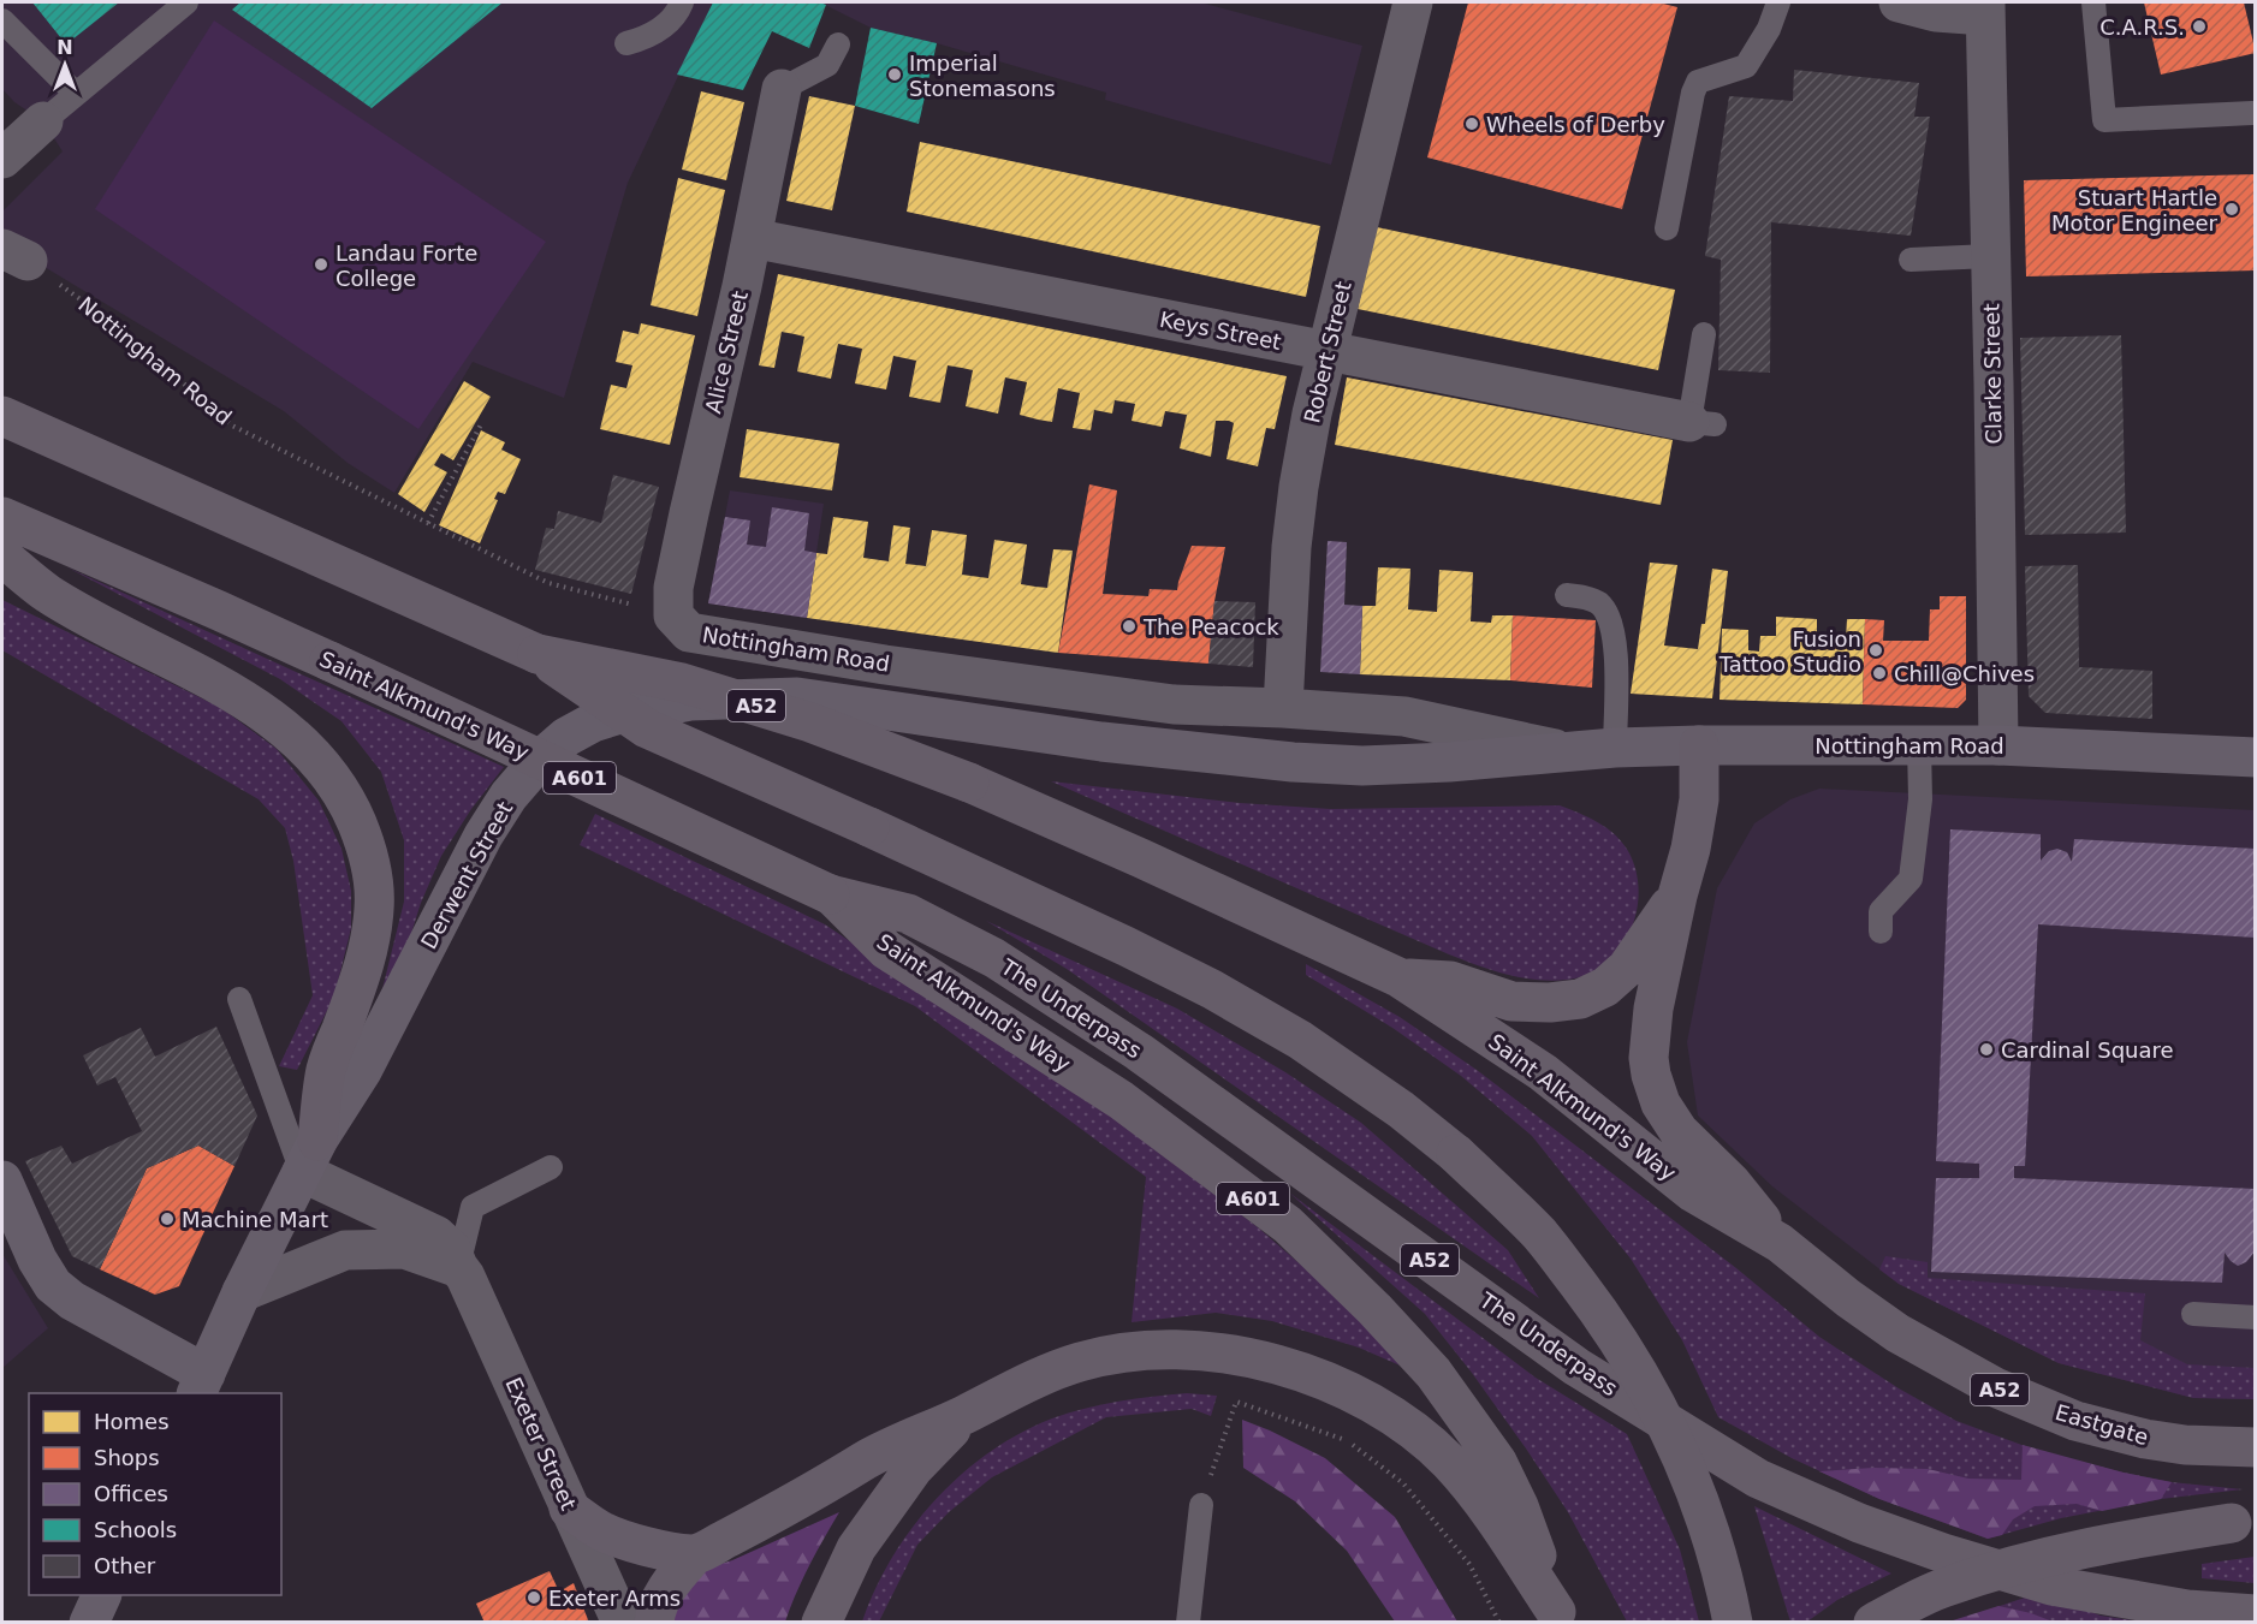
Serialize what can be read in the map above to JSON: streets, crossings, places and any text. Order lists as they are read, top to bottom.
{
  "streets": {
    "main road": [
      "Saint Alkmund's Way",
      "A52",
      "A601",
      "The Underpass",
      "Eastgate"
    ],
    "street": [
      "Keys Street",
      "Alice Street",
      "Robert Street",
      "Nottingham Road",
      "Clarke Street",
      "Derwent Street",
      "Exeter Street"
    ]
  },
  "crossings": [
    ["Keys Street", "Alice Street"],
    ["Keys Street", "Robert Street"],
    ["Alice Street", "Nottingham Road"],
    ["Robert Street", "Nottingham Road"],
    ["Nottingham Road", "Clarke Street"],
    ["Nottingham Road", "Derwent Street"],
    ["Saint Alkmund's Way", "The Underpass"],
    ["Saint Alkmund's Way", "Eastgate"],
    ["Derwent Street", "Exeter Street"]
  ],
  "places": [
    "C.A.R.S.",
    "Imperial Stonemasons",
    "Wheels of Derby",
    "Stuart Hartle Motor Engineer",
    "Landau Forte College",
    "The Peacock",
    "Fusion Tattoo Studio",
    "Chill@Chives",
    "Cardinal Square",
    "Machine Mart",
    "Exeter Arms"
  ],
  "legend": [
    "Homes",
    "Shops",
    "Offices",
    "Schools",
    "Other"
  ],
  "north": "top"
}
